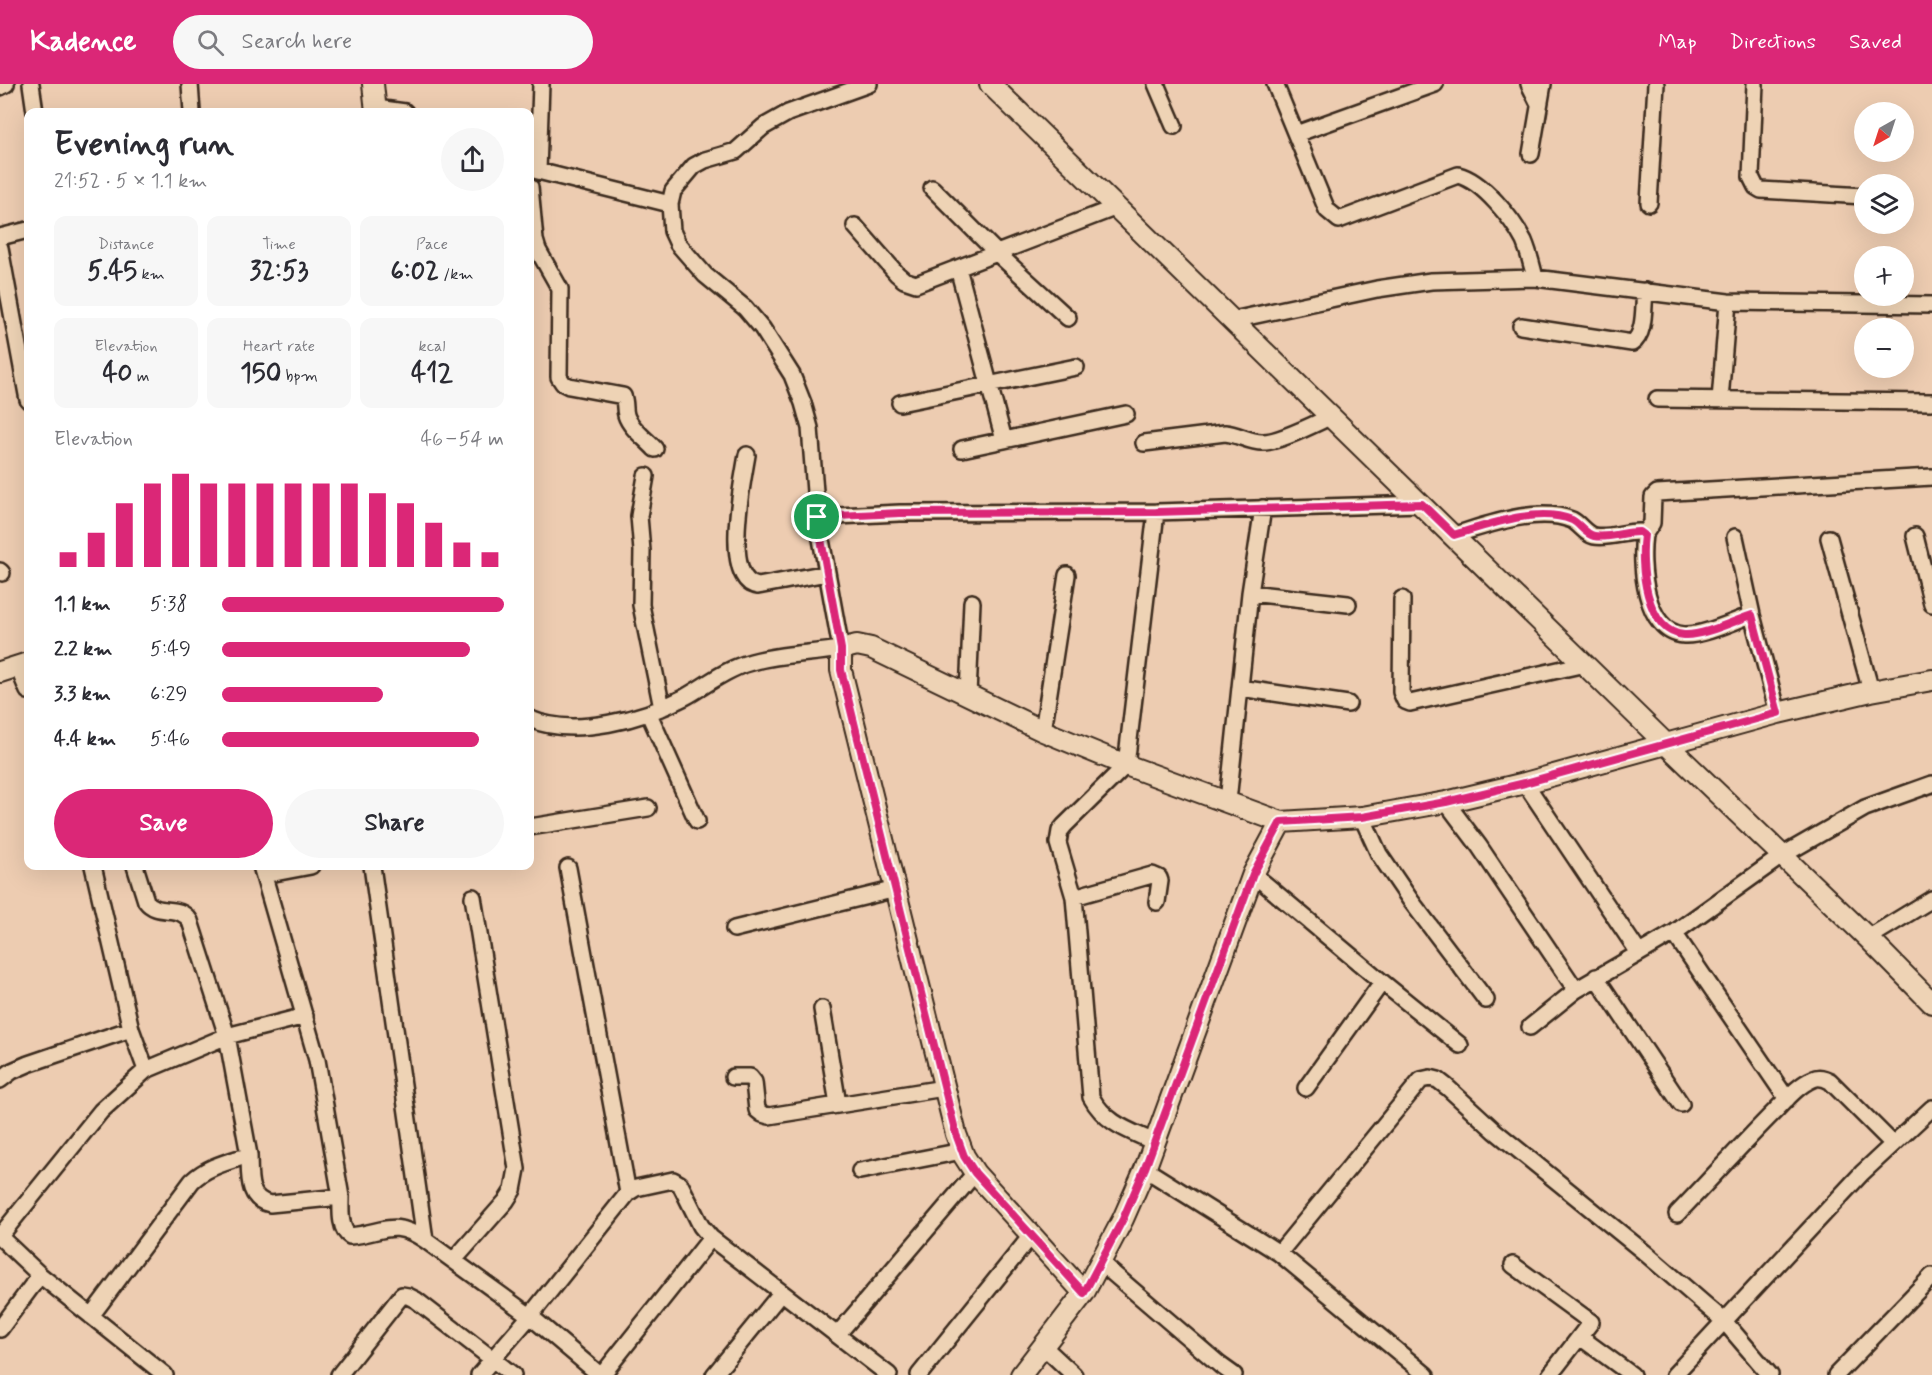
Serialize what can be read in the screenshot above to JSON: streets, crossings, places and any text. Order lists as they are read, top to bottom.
{
  "north": "bottom left",
  "page": {
    "header": "Kadence",
    "search": "Search here",
    "nav": ["Map", "Directions", "Saved"],
    "map_buttons": ["+", "−"],
    "heading": ["Evening run", "21:52 · 5 × 1.1 km"],
    "stats": [
      ["Distance", "5.45 km"],
      ["Time", "32:53"],
      ["Pace", "6:02 /km"],
      ["Elevation", "40 m"],
      ["Heart rate", "150 bpm"],
      ["kcal", "412"]
    ],
    "chart": ["Elevation", "46–54 m"],
    "list": [
      {
        "name": "1.1 km",
        "note": "5:38"
      },
      {
        "name": "2.2 km",
        "note": "5:49"
      },
      {
        "name": "3.3 km",
        "note": "6:29"
      },
      {
        "name": "4.4 km",
        "note": "5:46"
      }
    ],
    "buttons": ["Save", "Share"]
  }
}
